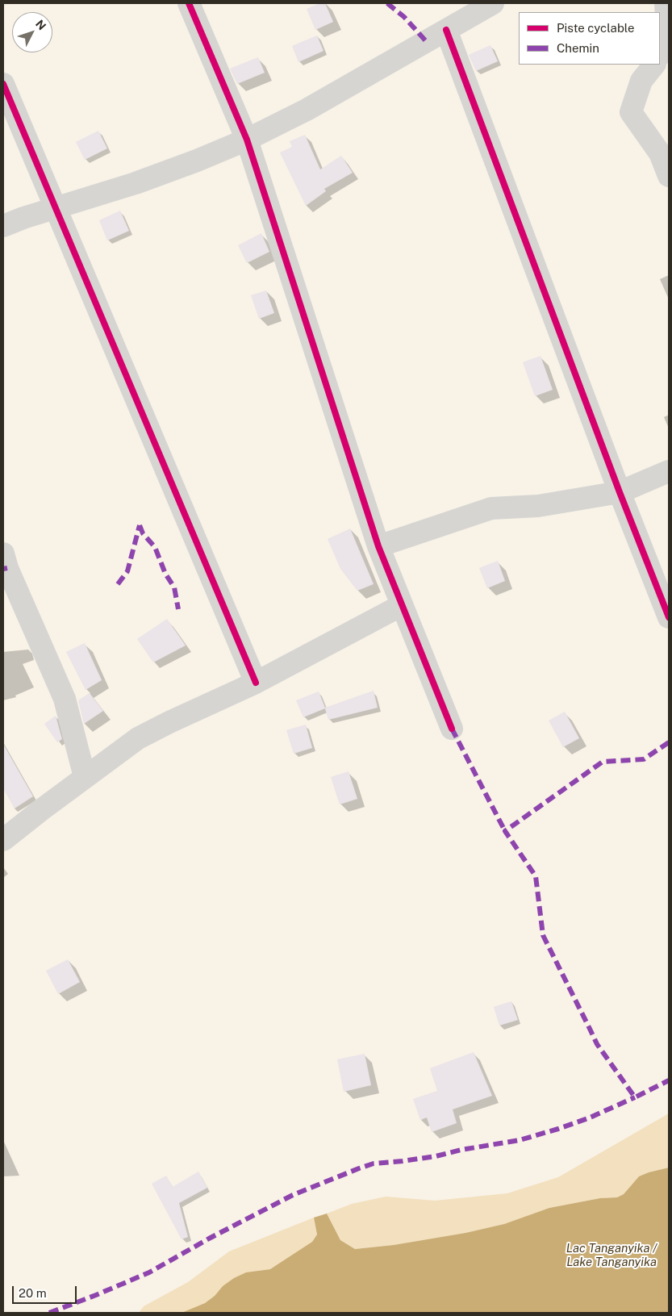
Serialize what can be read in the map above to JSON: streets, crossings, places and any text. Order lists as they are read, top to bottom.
{
  "water": ["Lac Tanganyika / Lake Tanganyika"],
  "legend": ["Piste cyclable", "Chemin"],
  "scale_bar": "20 m",
  "north": "top right"
}
